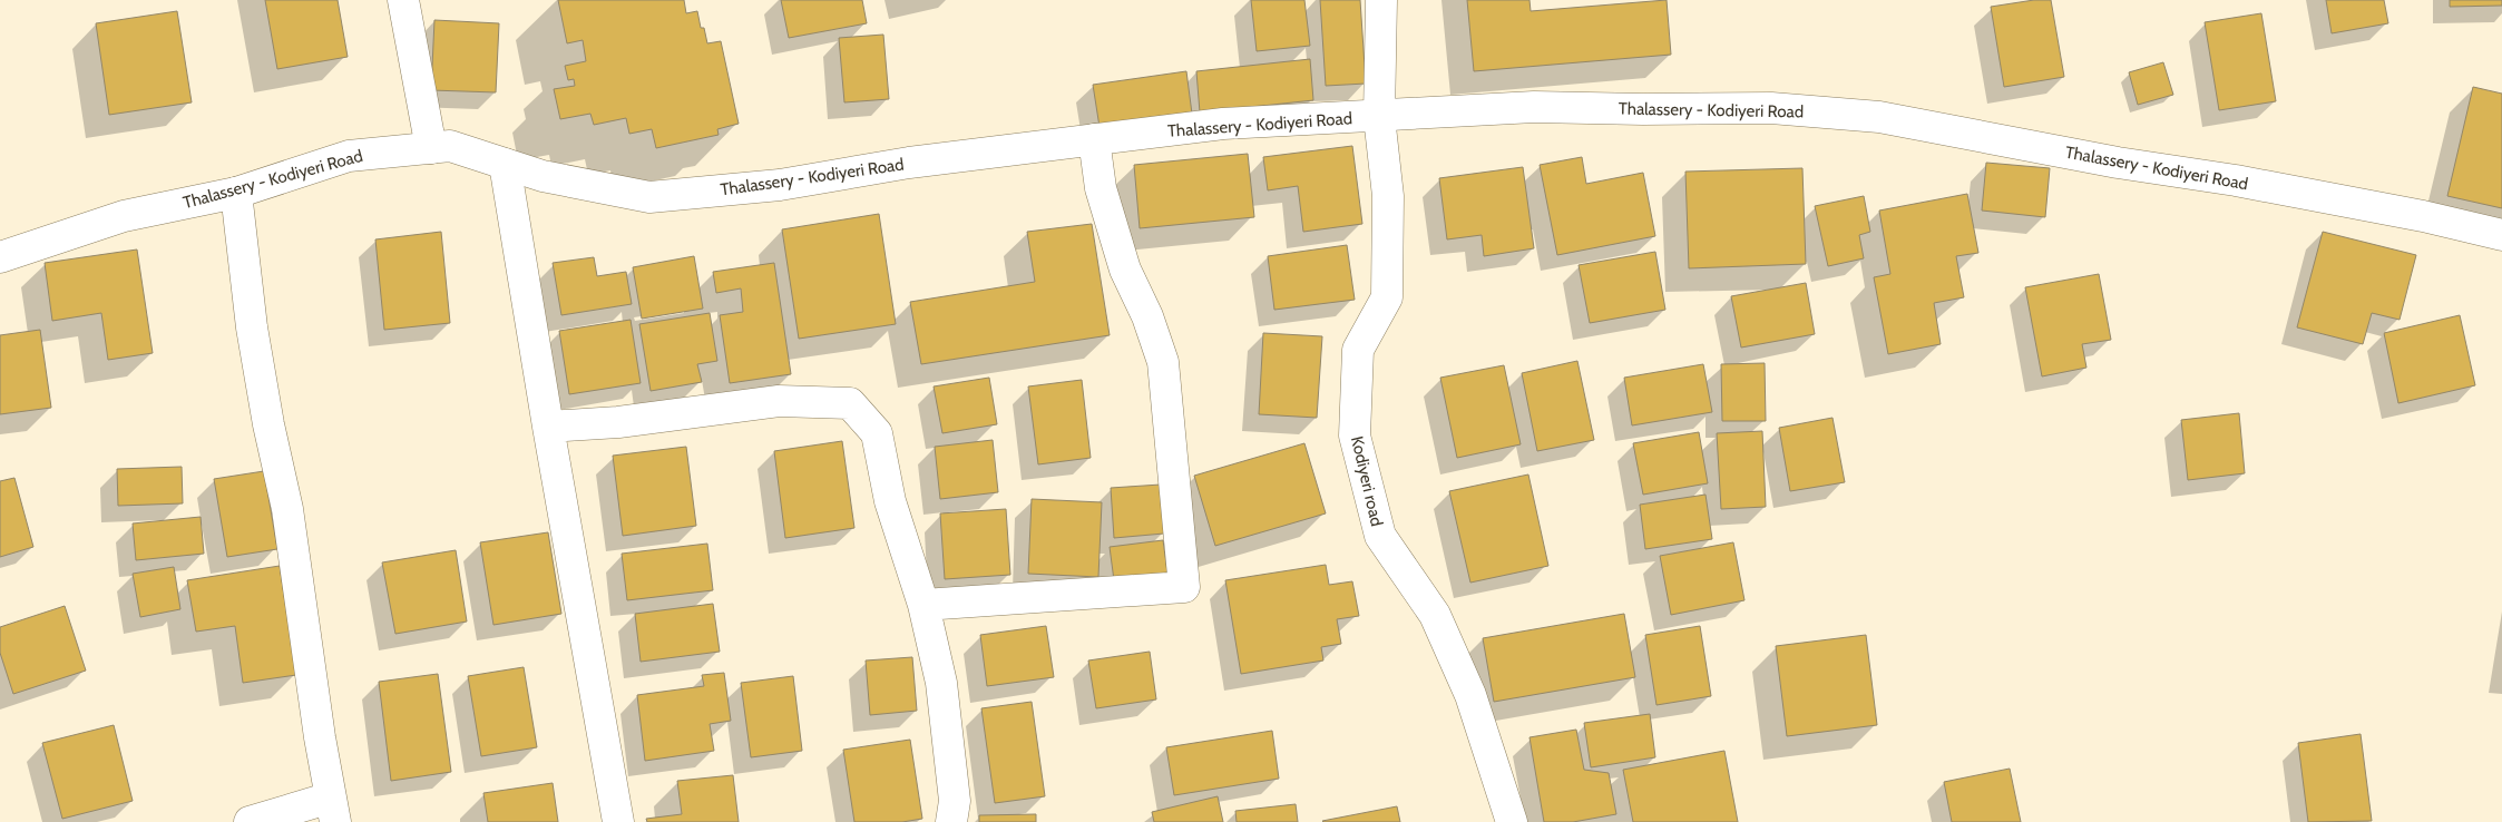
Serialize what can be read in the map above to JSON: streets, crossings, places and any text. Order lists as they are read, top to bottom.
{
  "streets": {
    "street": ["Thalassery - Kodiyeri Road", "Kodiyeri road"]
  },
  "crossings": [
    ["Thalassery - Kodiyeri Road", "Kodiyeri road"]
  ]
}
